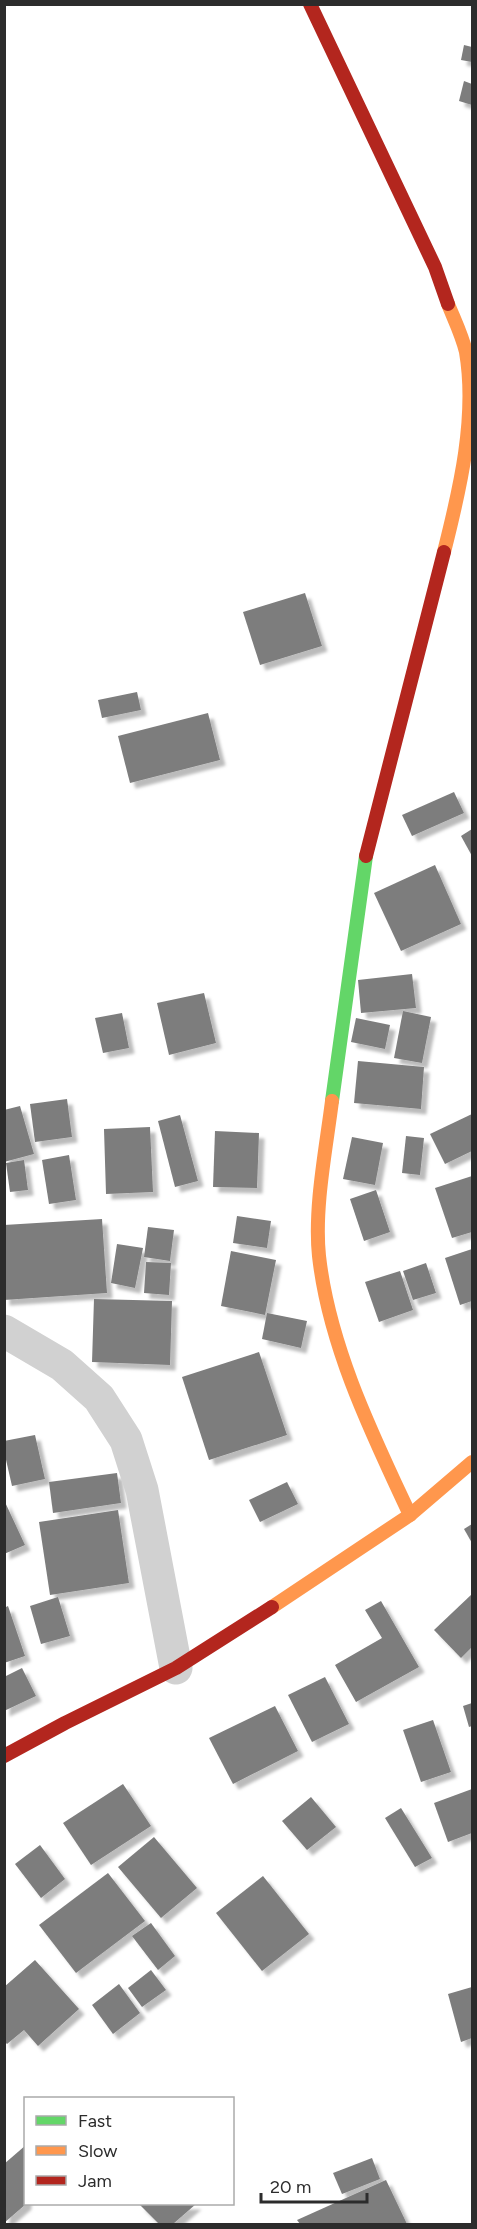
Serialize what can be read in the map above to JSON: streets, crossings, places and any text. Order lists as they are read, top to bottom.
{
  "legend": ["Fast", "Slow", "Jam"],
  "scale_bar": "20 m"
}
